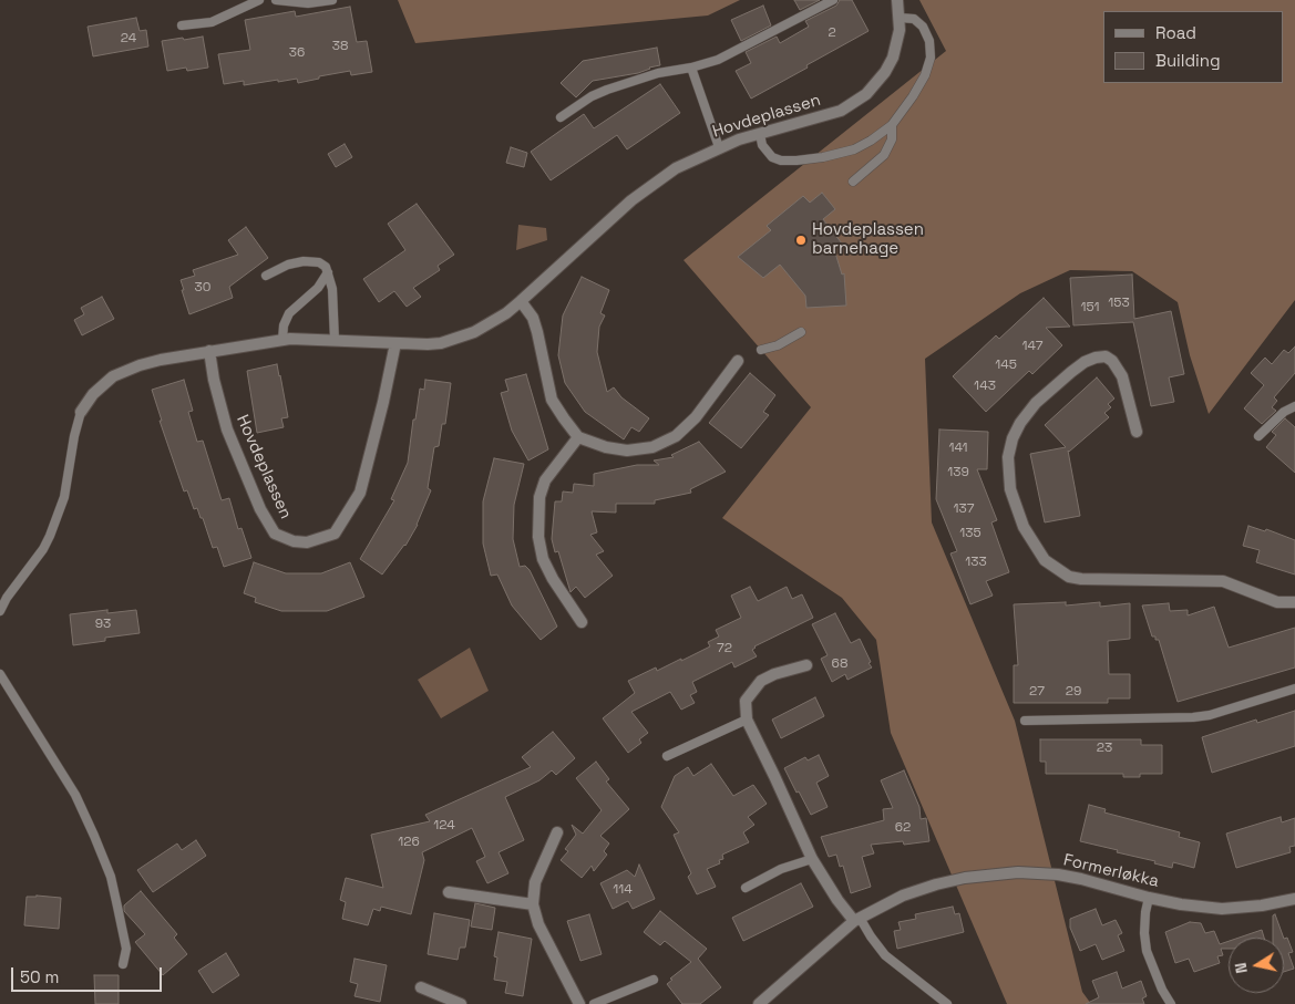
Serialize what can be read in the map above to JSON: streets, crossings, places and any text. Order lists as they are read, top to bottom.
{
  "streets": {
    "street": ["Hovdeplassen", "Formerløkka"]
  },
  "places": ["Hovdeplassen barnehage"],
  "house_numbers": [
    "2",
    "24",
    "38",
    "36",
    "30",
    "153",
    "151",
    "147",
    "145",
    "143",
    "141",
    "139",
    "137",
    "135",
    "133",
    "93",
    "72",
    "68",
    "27",
    "29",
    "23",
    "124",
    "62",
    "126",
    "114"
  ],
  "legend": ["Road", "Building"],
  "scale_bar": "50 m",
  "north": "left"
}
